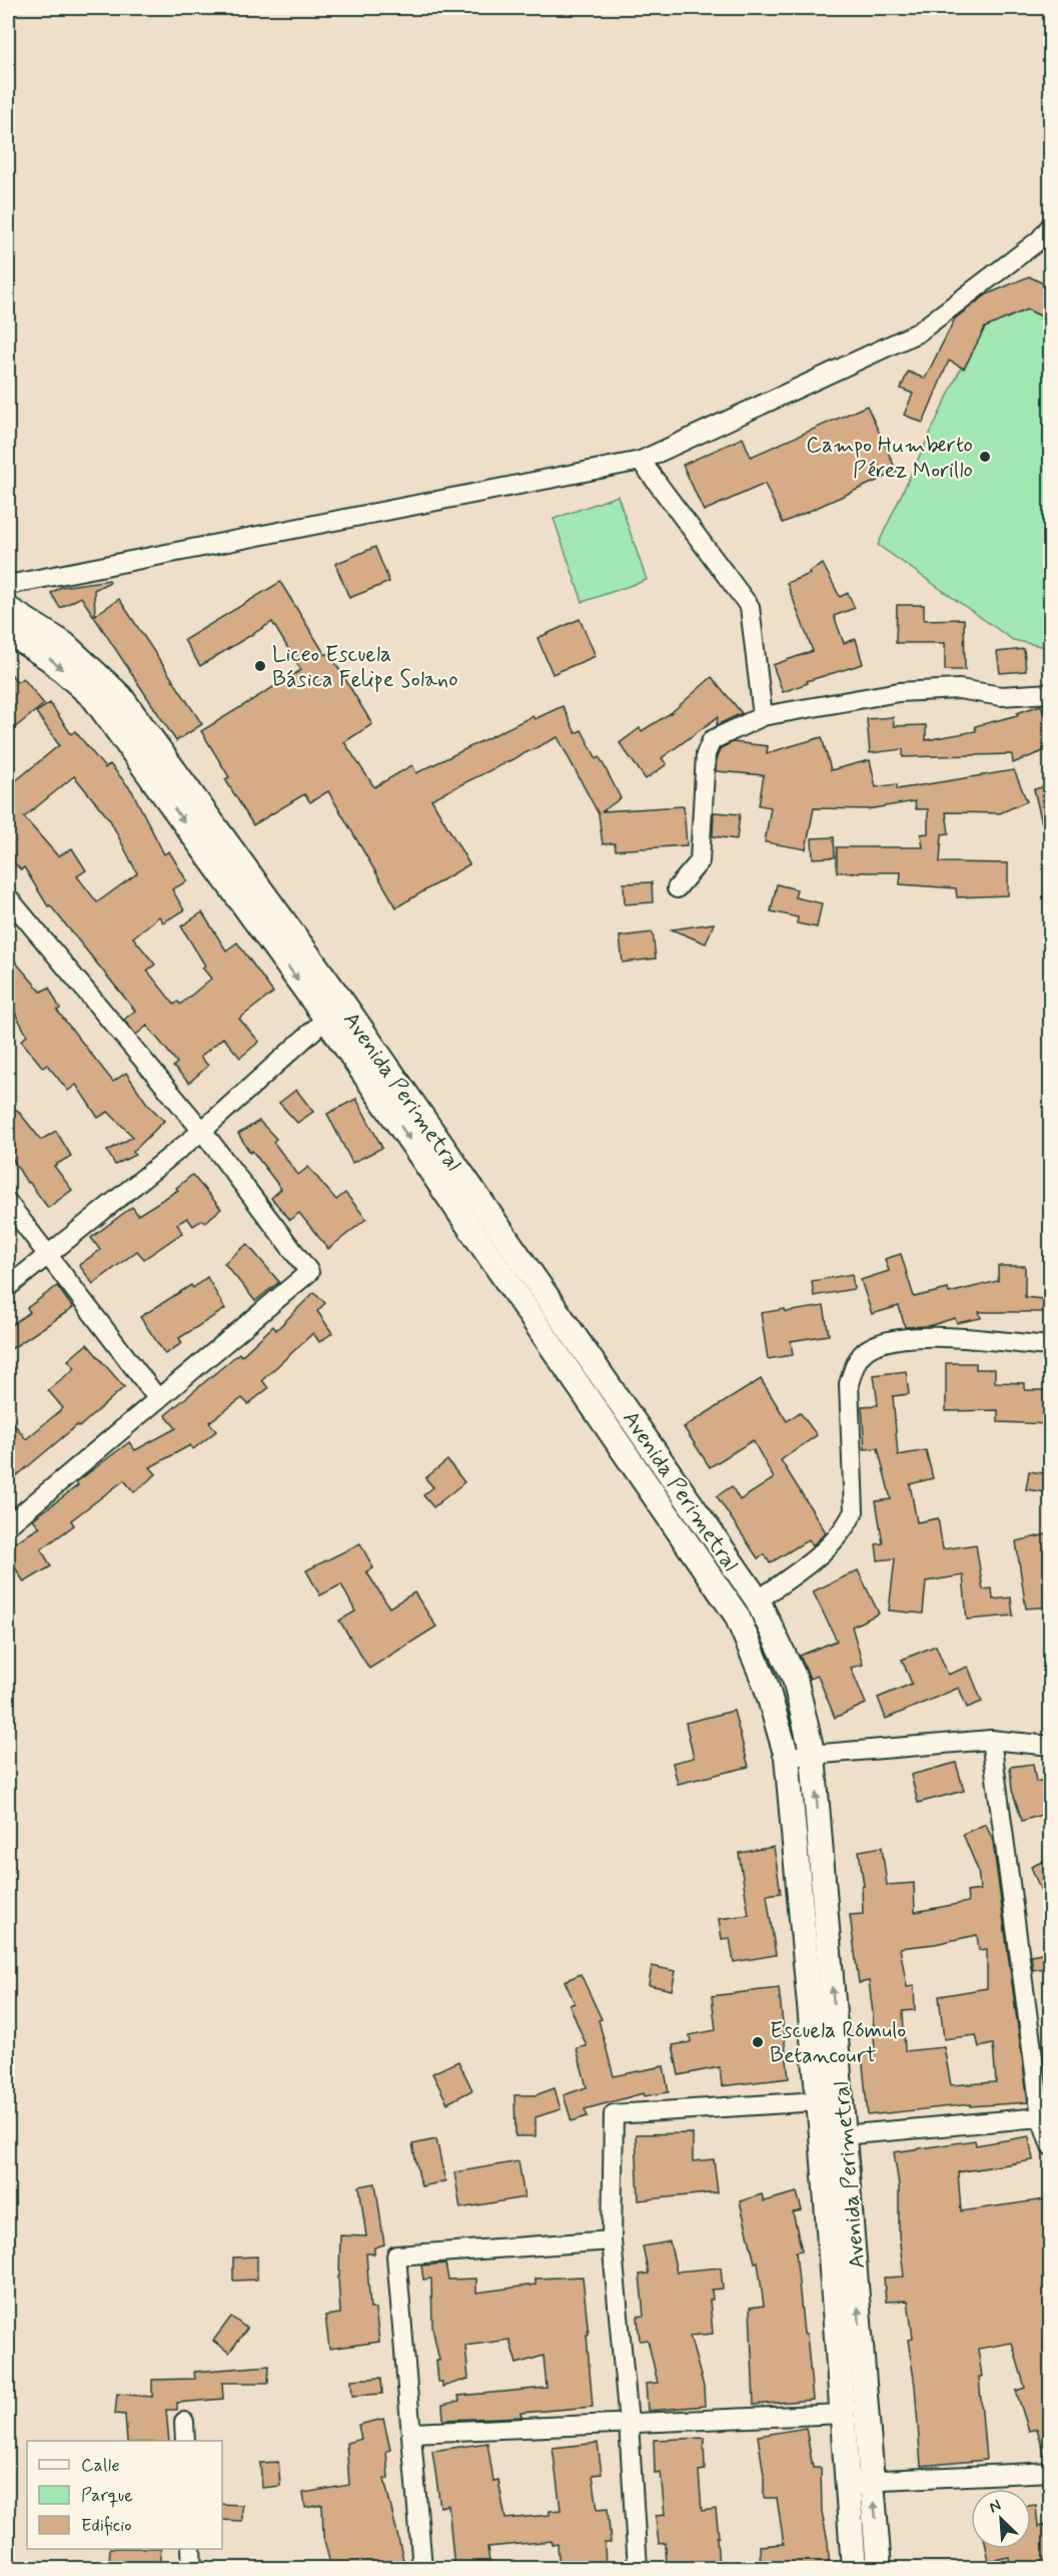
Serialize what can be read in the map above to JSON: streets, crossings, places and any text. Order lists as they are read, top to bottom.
{
  "streets": {
    "main road": ["Avenida Perimetral"]
  },
  "places": ["Campo Humberto Pérez Morillo", "Liceo Escuela Básica Felipe Solano", "Escuela Rómulo Betancourt"],
  "legend": ["Calle", "Parque", "Edificio"],
  "north": "top left"
}
